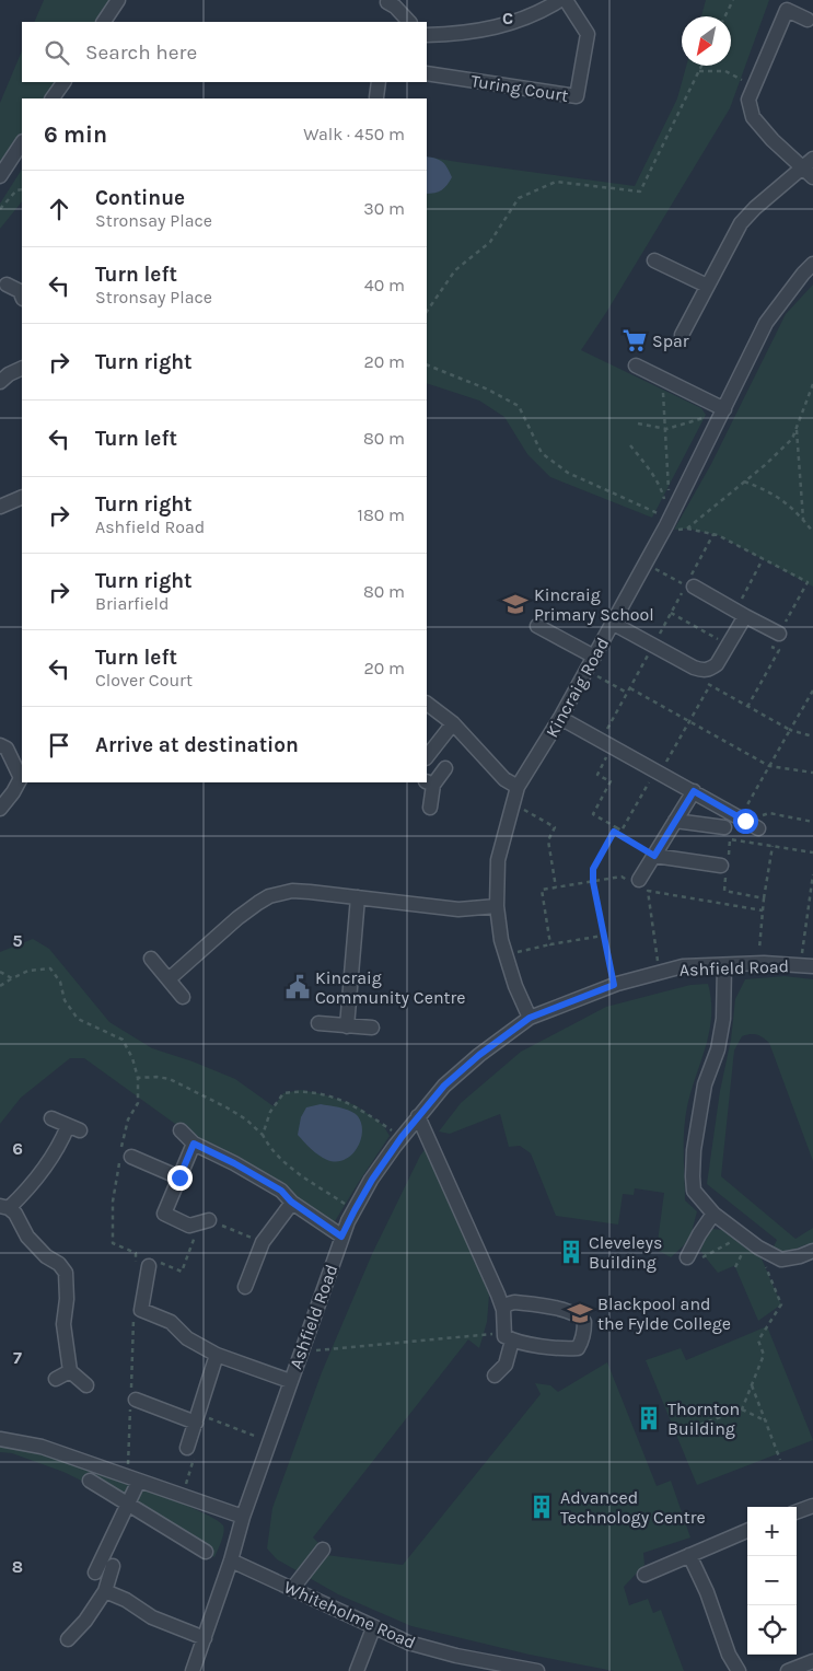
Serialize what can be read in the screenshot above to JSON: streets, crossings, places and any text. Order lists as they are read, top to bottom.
{
  "streets": {
    "street": [
      "Turing Court",
      "Kincraig Road",
      "Ashfield Road",
      "Whiteholme Road"
    ]
  },
  "crossings": [
    ["Kincraig Road", "Ashfield Road"],
    ["Ashfield Road", "Whiteholme Road"]
  ],
  "places": {
    "supermarket": ["Spar"],
    "school or university": ["Kincraig Primary School", "Blackpool and the Fylde College"],
    "public building": ["Kincraig Community Centre"],
    "building": ["Cleveleys Building", "Thornton Building", "Advanced Technology Centre"]
  },
  "north": "bottom left",
  "page": {
    "search": "Search here",
    "heading": ["6 min", "Walk · 450 m"],
    "list": [
      ["Continue", "Stronsay Place", "30 m"],
      ["Turn left", "Stronsay Place", "40 m"],
      ["Turn right", "20 m"],
      ["Turn left", "80 m"],
      ["Turn right", "Ashfield Road", "180 m"],
      ["Turn right", "Briarfield", "80 m"],
      ["Turn left", "Clover Court", "20 m"],
      "Arrive at destination"
    ],
    "map_buttons": ["+", "−"]
  },
  "grid": {
    "columns": ["C"],
    "rows": [
      "5",
      "6",
      "7",
      "8"
    ]
  }
}
